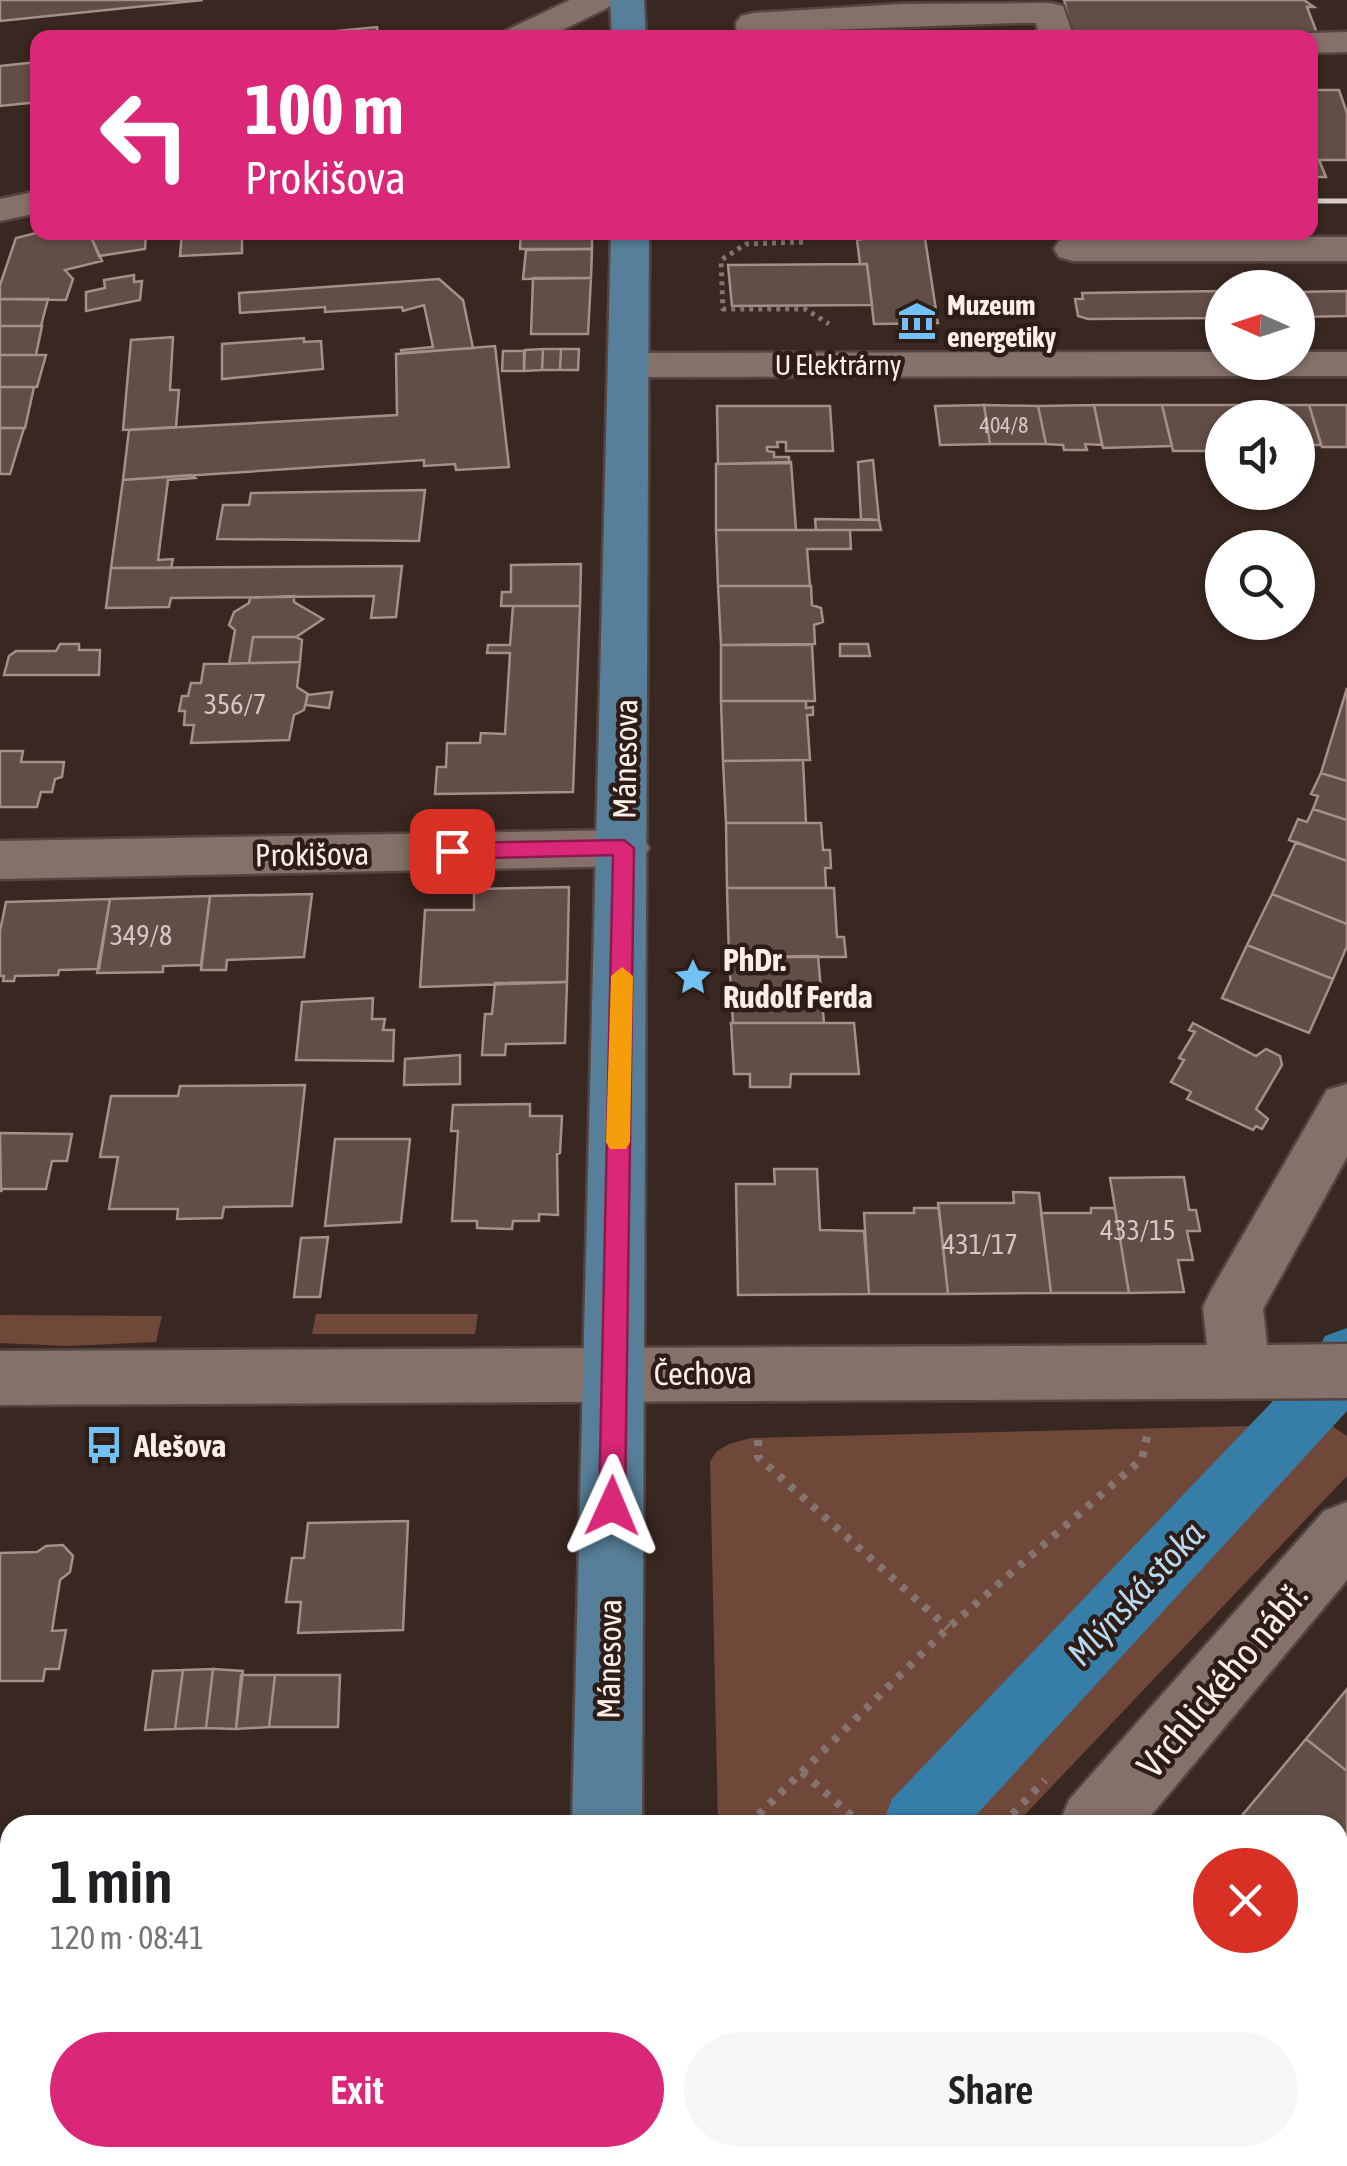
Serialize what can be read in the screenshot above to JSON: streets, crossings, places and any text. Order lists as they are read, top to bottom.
{
  "streets": {
    "main road": ["Mánesova"],
    "street": [
      "U Elektrárny",
      "Prokišova",
      "Čechova",
      "Vrchlického nábř."
    ]
  },
  "crossings": [
    ["U Elektrárny", "Mánesova"],
    ["Mánesova", "Prokišova"],
    ["Mánesova", "Čechova"]
  ],
  "water": ["Mlýnská stoka"],
  "places": {
    "museum": ["Muzeum energetiky"],
    "place": ["PhDr. Rudolf Ferda"],
    "bus stop": ["Alešova"]
  },
  "house_numbers": [
    "404/8",
    "356/7",
    "349/8",
    "433/15",
    "431/17"
  ],
  "north": "left",
  "page": {
    "turn": ["100 m", "Prokišova"],
    "heading": ["1 min", "120 m · 08:41"],
    "buttons": ["Exit", "Share"]
  }
}
